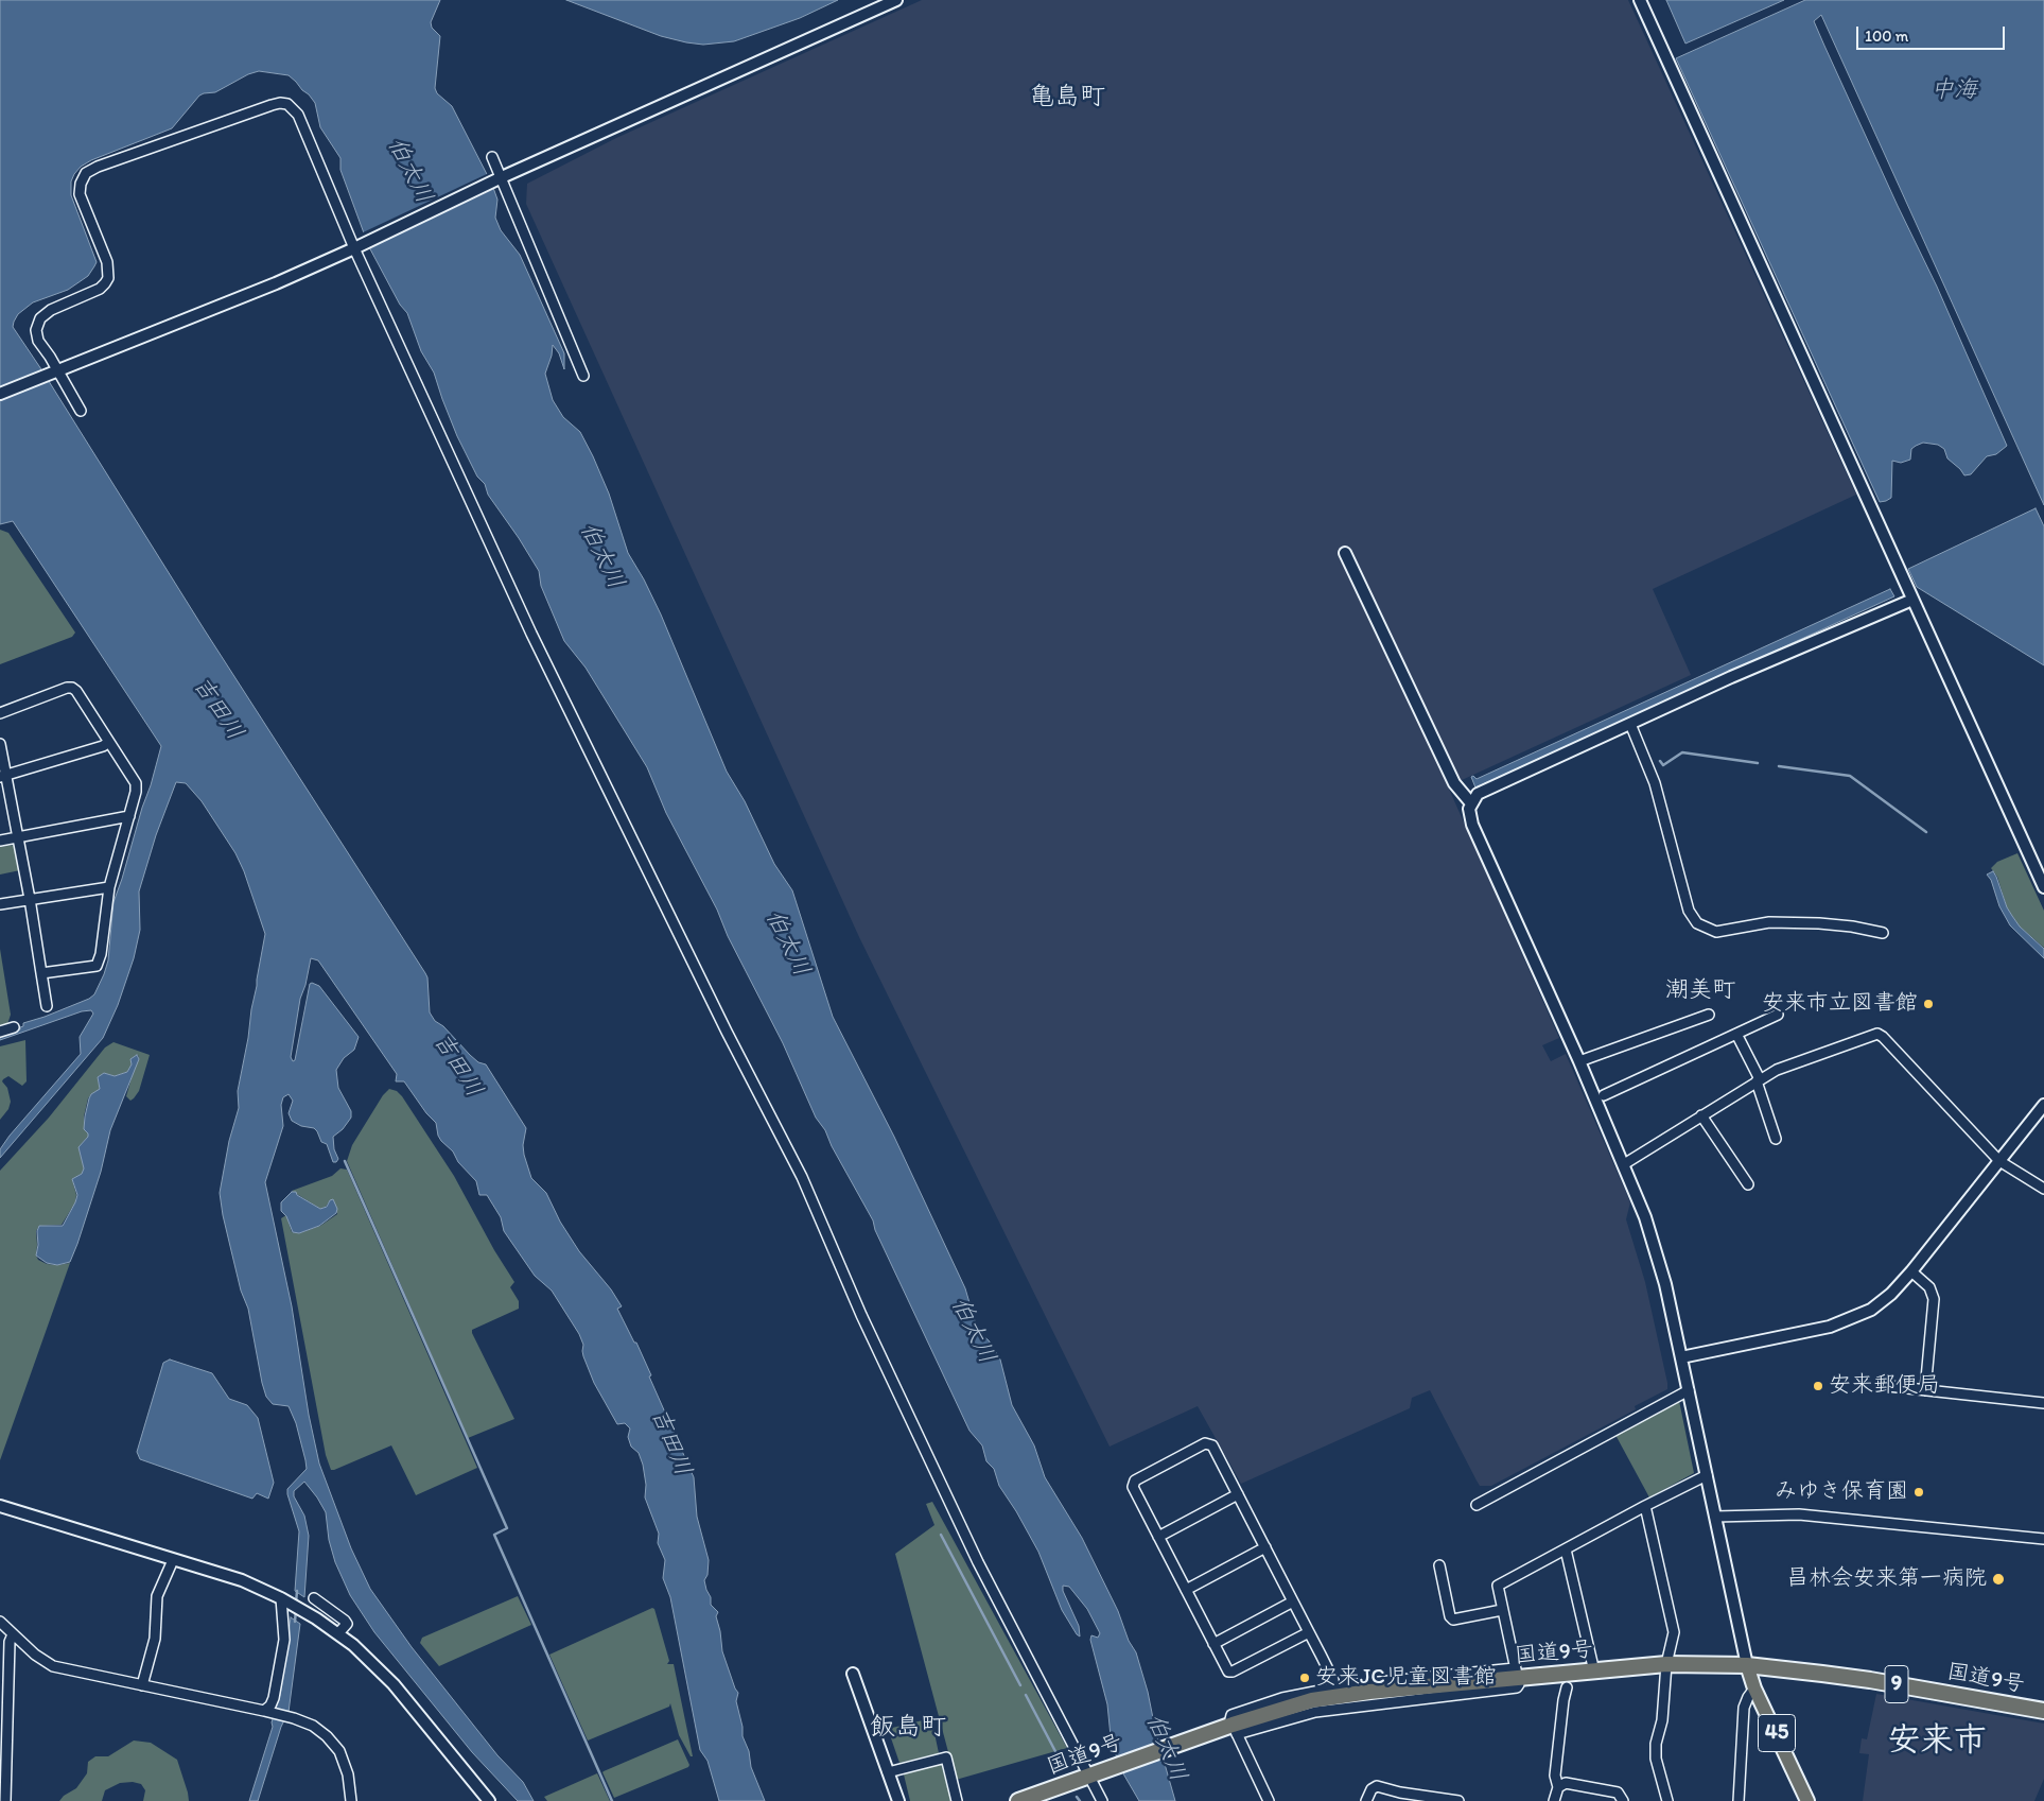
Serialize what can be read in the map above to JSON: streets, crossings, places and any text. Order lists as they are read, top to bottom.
{
  "streets": {
    "highway": ["国道9号", "9"],
    "main road": ["45"]
  },
  "crossings": [
    ["国道9号", "45"]
  ],
  "districts": [
    "亀島町",
    "潮美町",
    "飯島町",
    "安来市"
  ],
  "water": ["中海", "伯太川", "吉田川"],
  "places": [
    "安来市立図書館",
    "安来郵便局",
    "みゆき保育園",
    "昌林会安来第一病院",
    "安来JC児童図書館"
  ],
  "scale_bar": "100 m"
}
